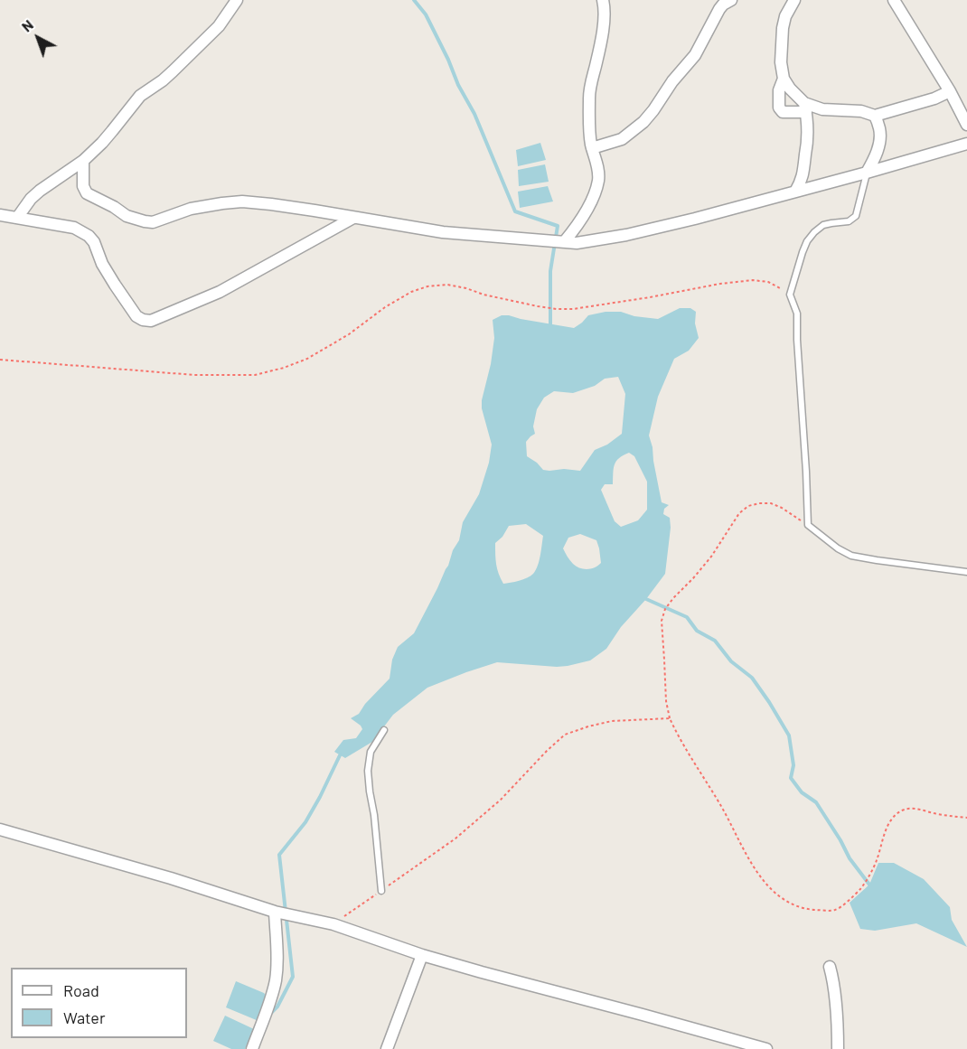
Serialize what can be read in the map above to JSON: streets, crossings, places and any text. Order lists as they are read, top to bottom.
{
  "legend": ["Road", "Water"],
  "north": "top left"
}
